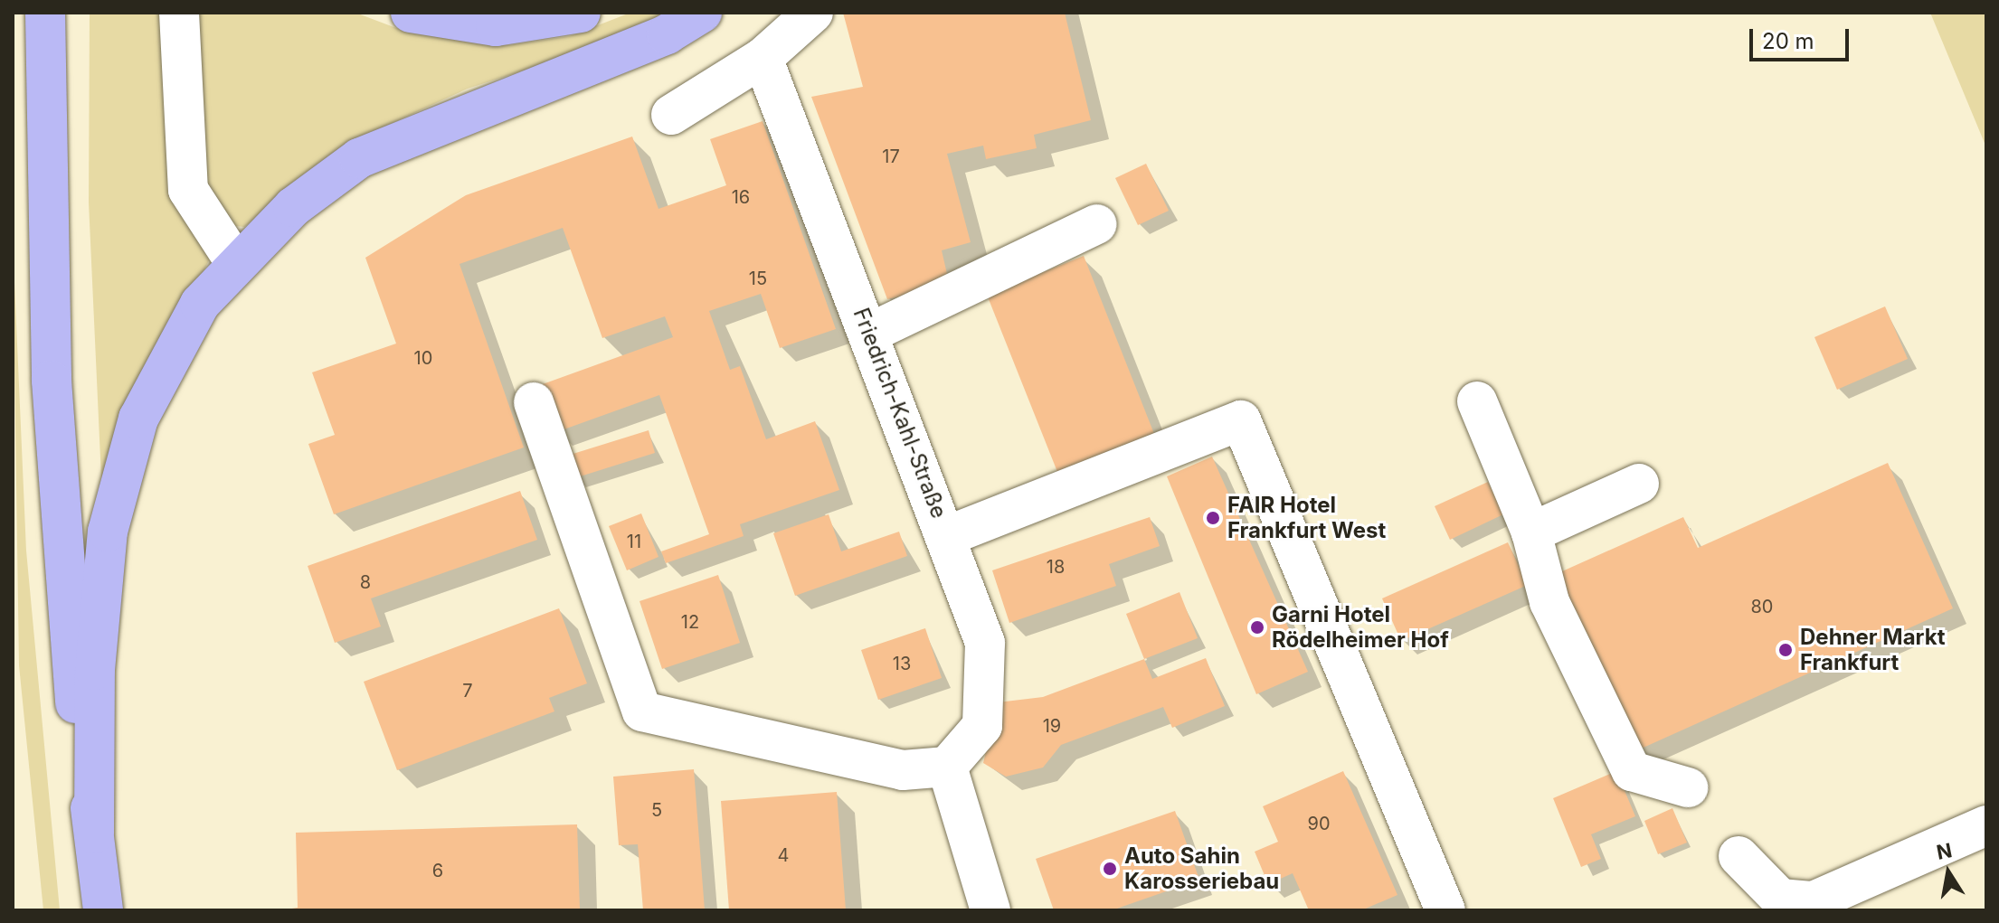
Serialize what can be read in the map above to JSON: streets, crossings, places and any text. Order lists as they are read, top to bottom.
{
  "streets": {
    "street": ["Friedrich-Kahl-Straße"]
  },
  "places": [
    "FAIR Hotel Frankfurt West",
    "Garni Hotel Rödelheimer Hof",
    "Dehner Markt Frankfurt",
    "Auto Sahin Karosseriebau"
  ],
  "house_numbers": [
    "17",
    "16",
    "15",
    "10",
    "11",
    "18",
    "8",
    "80",
    "12",
    "13",
    "7",
    "19",
    "5",
    "90",
    "4",
    "6"
  ],
  "scale_bar": "20 m",
  "north": "top"
}
